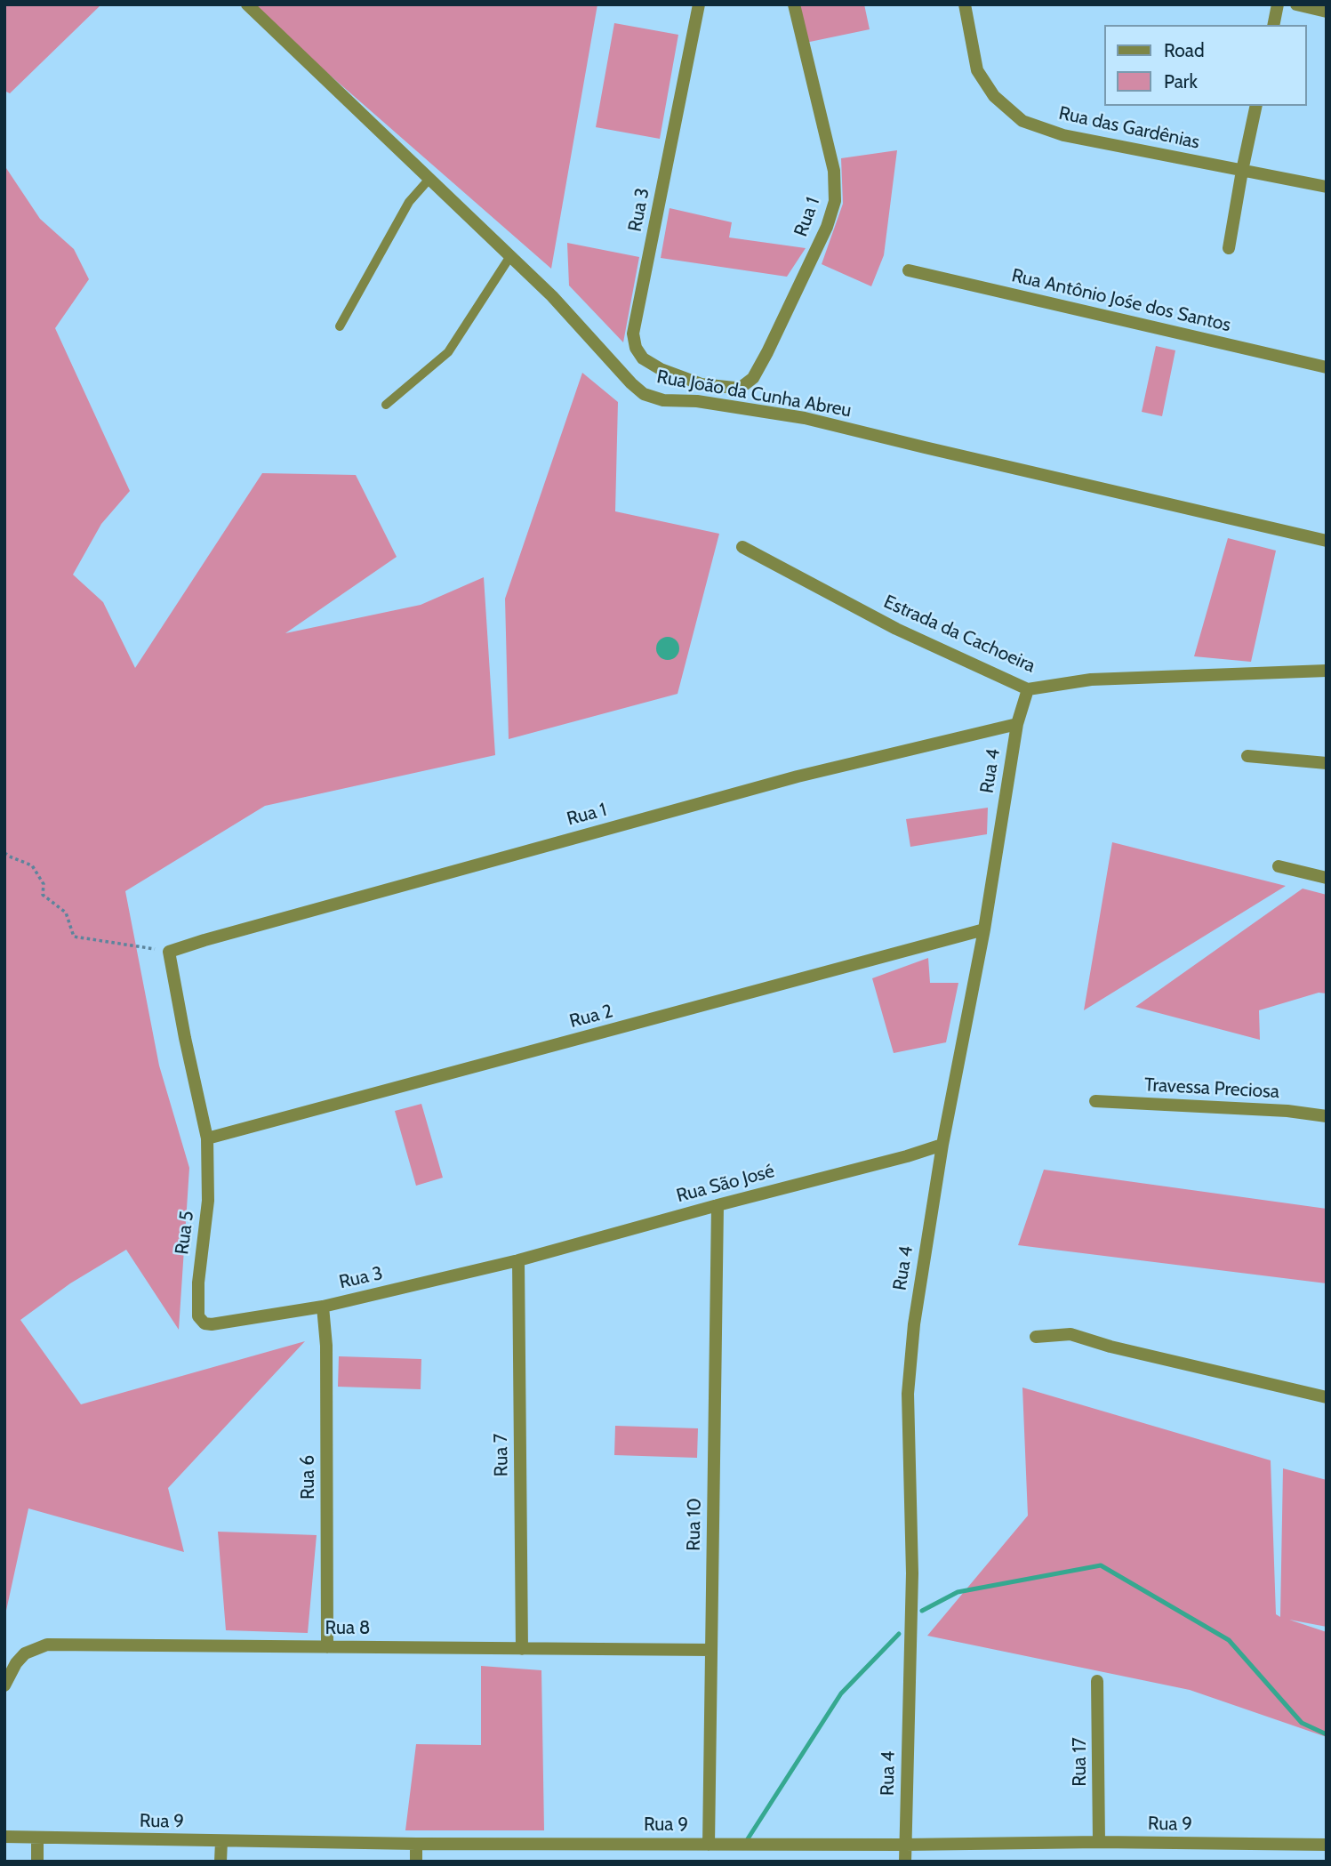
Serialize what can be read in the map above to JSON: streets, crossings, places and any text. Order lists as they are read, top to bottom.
{
  "streets": {
    "street": [
      "Rua das Gardênias",
      "Rua 3",
      "Rua 1",
      "Rua Antônio Jośe dos Santos",
      "Rua João da Cunha Abreu",
      "Estrada da Cachoeira",
      "Rua 4",
      "Rua 2",
      "Travessa Preciosa",
      "Rua São José",
      "Rua 5",
      "Rua 7",
      "Rua 6",
      "Rua 10",
      "Rua 8",
      "Rua 17",
      "Rua 9"
    ]
  },
  "crossings": [
    ["Rua 3", "Rua 1"],
    ["Rua 3", "Rua São José"],
    ["Rua 3", "Rua 5"],
    ["Rua 3", "Rua 7"],
    ["Rua 3", "Rua 6"],
    ["Rua 1", "Rua 4"],
    ["Estrada da Cachoeira", "Rua 4"],
    ["Rua 4", "Rua 2"],
    ["Rua 4", "Rua São José"],
    ["Rua 4", "Rua 9"],
    ["Rua 2", "Rua 5"],
    ["Rua São José", "Rua 7"],
    ["Rua São José", "Rua 10"],
    ["Rua 7", "Rua 8"],
    ["Rua 6", "Rua 8"],
    ["Rua 10", "Rua 8"],
    ["Rua 10", "Rua 9"],
    ["Rua 17", "Rua 9"]
  ],
  "legend": ["Road", "Park"]
}
